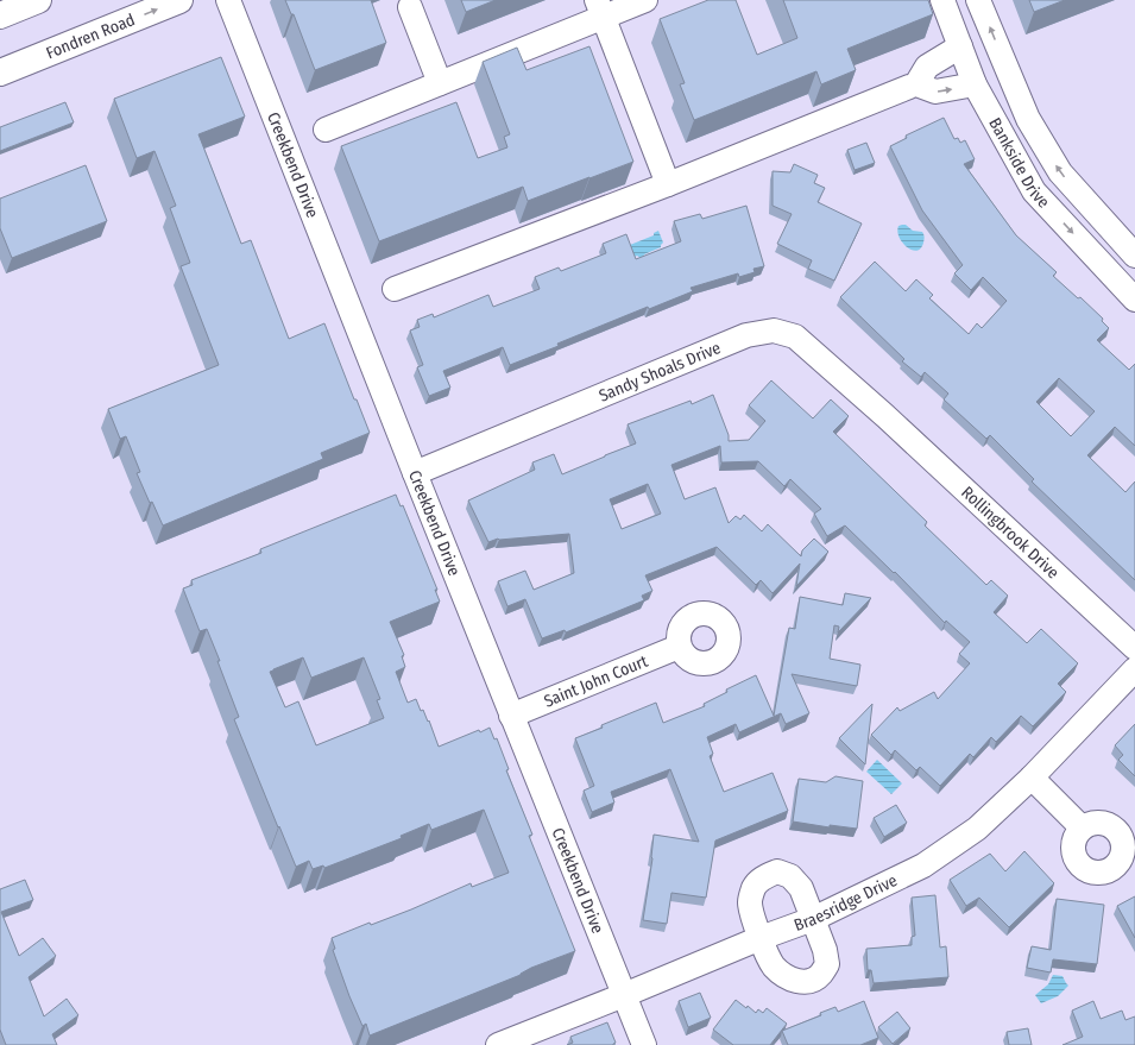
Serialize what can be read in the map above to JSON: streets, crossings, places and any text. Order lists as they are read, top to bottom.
{
  "streets": {
    "main road": ["Fondren Road"],
    "street": [
      "Bankside Drive",
      "Creekbend Drive",
      "Sandy Shoals Drive",
      "Rollingbrook Drive",
      "Saint John Court",
      "Braesridge Drive"
    ]
  },
  "crossings": [
    ["Creekbend Drive", "Sandy Shoals Drive"],
    ["Creekbend Drive", "Saint John Court"],
    ["Creekbend Drive", "Braesridge Drive"],
    ["Sandy Shoals Drive", "Rollingbrook Drive"]
  ],
  "one_way": ["Fondren Road"]
}
